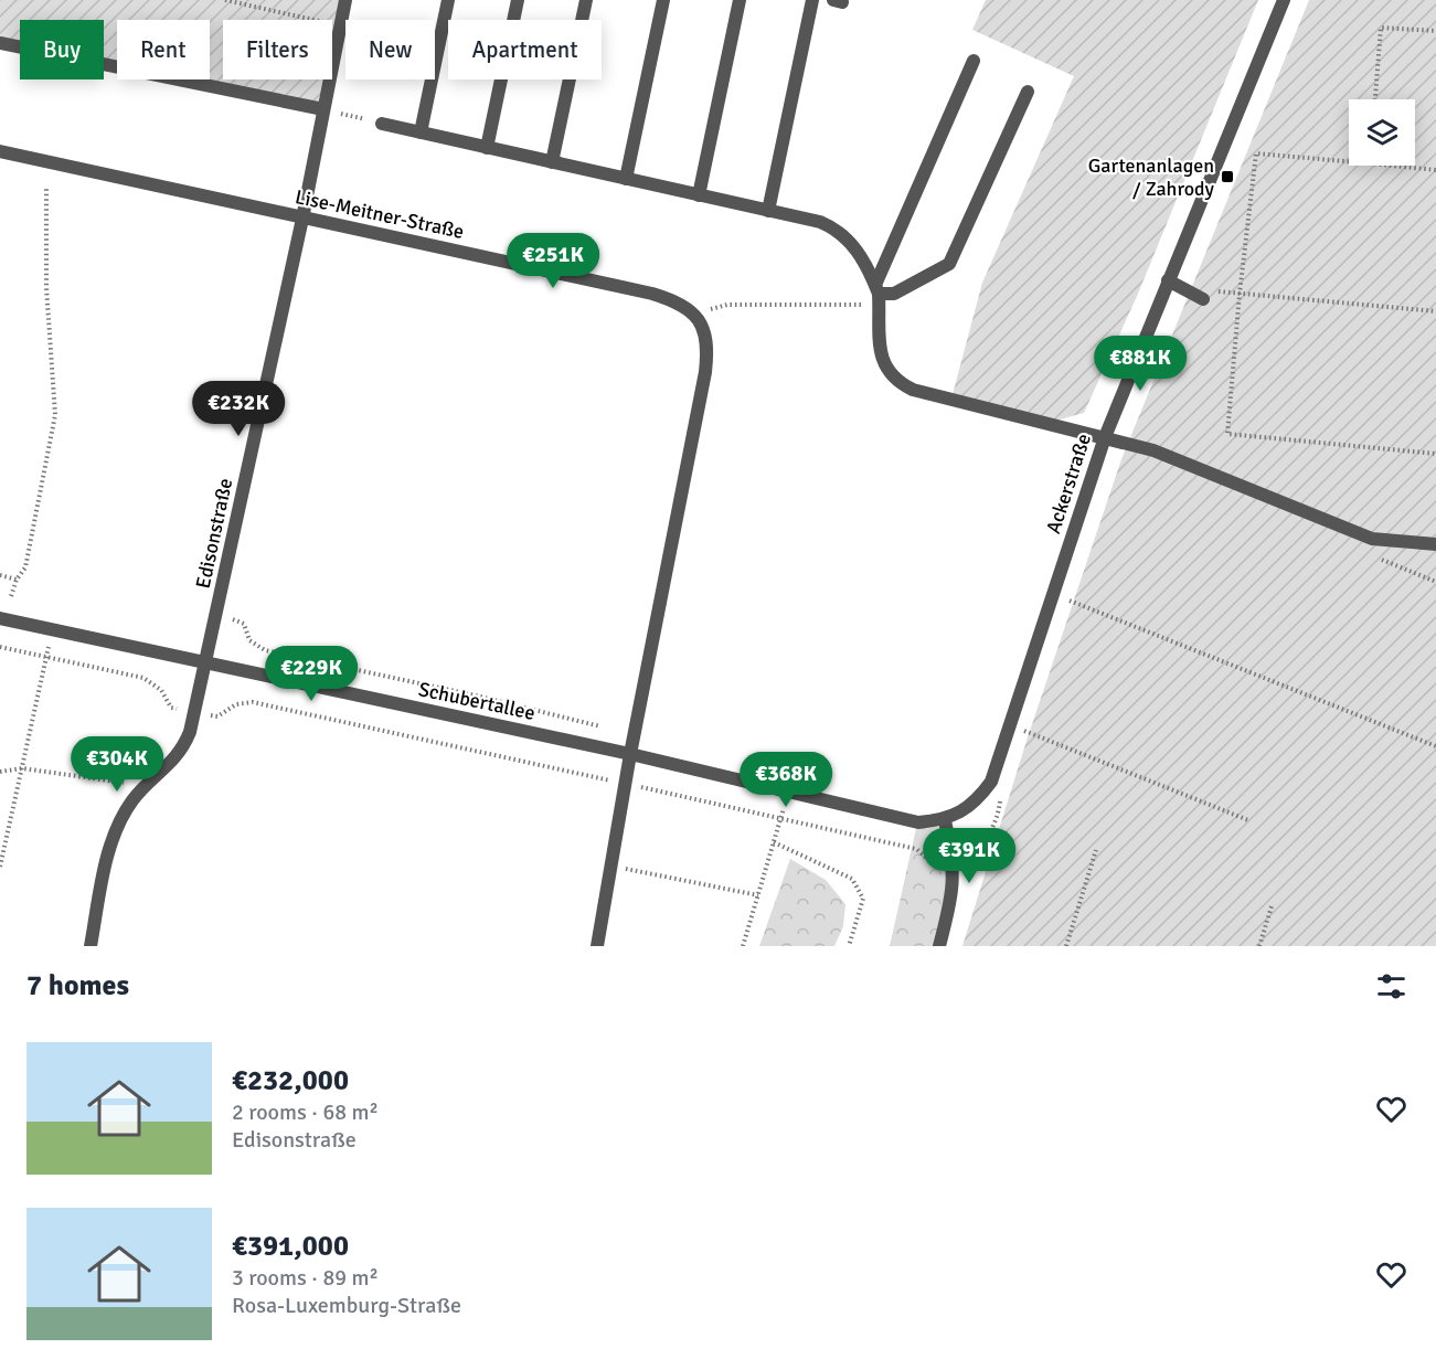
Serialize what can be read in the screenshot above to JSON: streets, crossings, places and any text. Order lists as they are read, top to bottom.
{
  "streets": {
    "street": [
      "Lise-Meitner-Straße",
      "Ackerstraße",
      "Edisonstraße",
      "Schubertallee"
    ]
  },
  "crossings": [
    ["Lise-Meitner-Straße", "Edisonstraße"],
    ["Ackerstraße", "Schubertallee"],
    ["Edisonstraße", "Schubertallee"]
  ],
  "places": {
    "transit": ["Gartenanlagen / Zahrody"]
  },
  "page": {
    "chip": [
      "Buy",
      "Rent",
      "Filters",
      "New",
      "Apartment"
    ],
    "price": [
      "€251K",
      "€881K",
      "€232K",
      "€229K",
      "€304K",
      "€368K",
      "€391K"
    ],
    "heading": "7 homes",
    "list": [
      {
        "name": "€232,000",
        "note": "2 rooms · 68 m² · Edisonstraße"
      },
      {
        "name": "€391,000",
        "note": "3 rooms · 89 m² · Rosa-Luxemburg-Straße"
      }
    ]
  }
}
